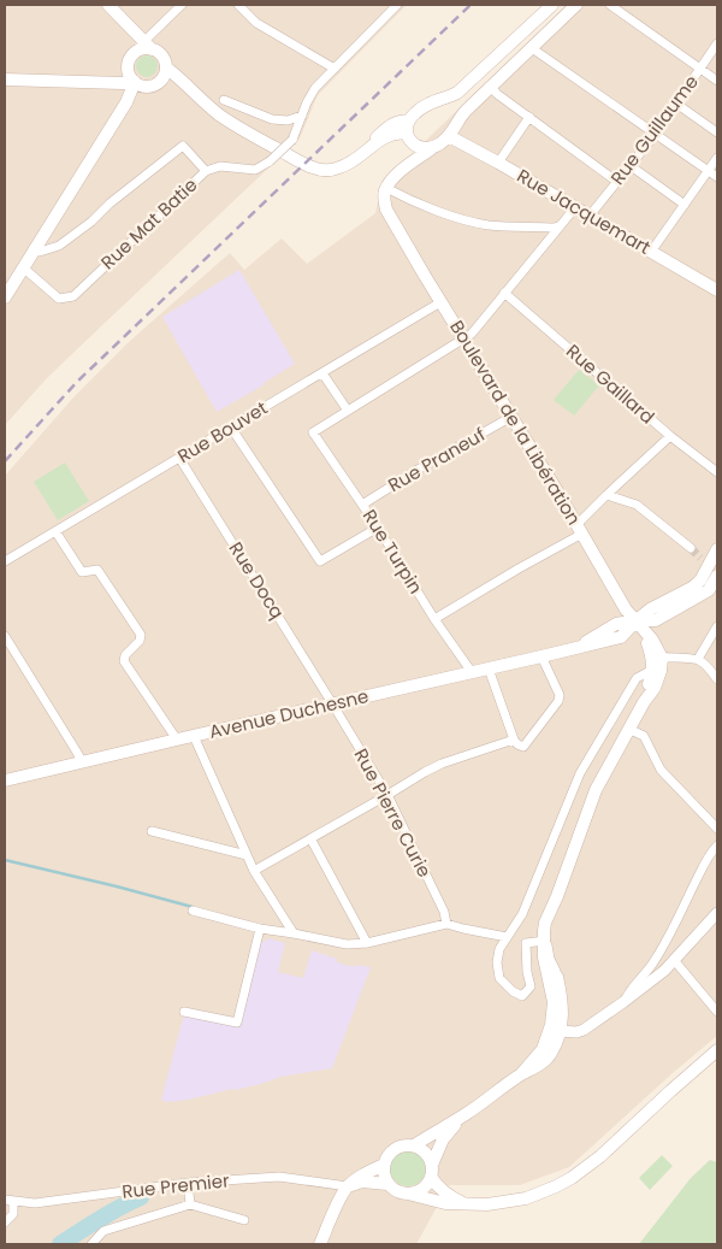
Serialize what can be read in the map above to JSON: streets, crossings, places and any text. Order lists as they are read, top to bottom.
{
  "streets": {
    "main road": ["Rue Jacquemart", "Boulevard de la Libération", "Avenue Duchesne"],
    "street": [
      "Rue Guillaume",
      "Rue Mat Batie",
      "Rue Gaillard",
      "Rue Bouvet",
      "Rue Praneuf",
      "Rue Turpin",
      "Rue Docq",
      "Rue Pierre Curie",
      "Rue Premier"
    ]
  },
  "crossings": [
    ["Rue Guillaume", "Rue Jacquemart"],
    ["Boulevard de la Libération", "Rue Bouvet"],
    ["Boulevard de la Libération", "Rue Praneuf"],
    ["Boulevard de la Libération", "Avenue Duchesne"],
    ["Rue Bouvet", "Rue Docq"],
    ["Rue Praneuf", "Rue Turpin"],
    ["Rue Turpin", "Avenue Duchesne"],
    ["Rue Docq", "Avenue Duchesne"],
    ["Rue Docq", "Rue Pierre Curie"],
    ["Avenue Duchesne", "Rue Pierre Curie"]
  ]
}
